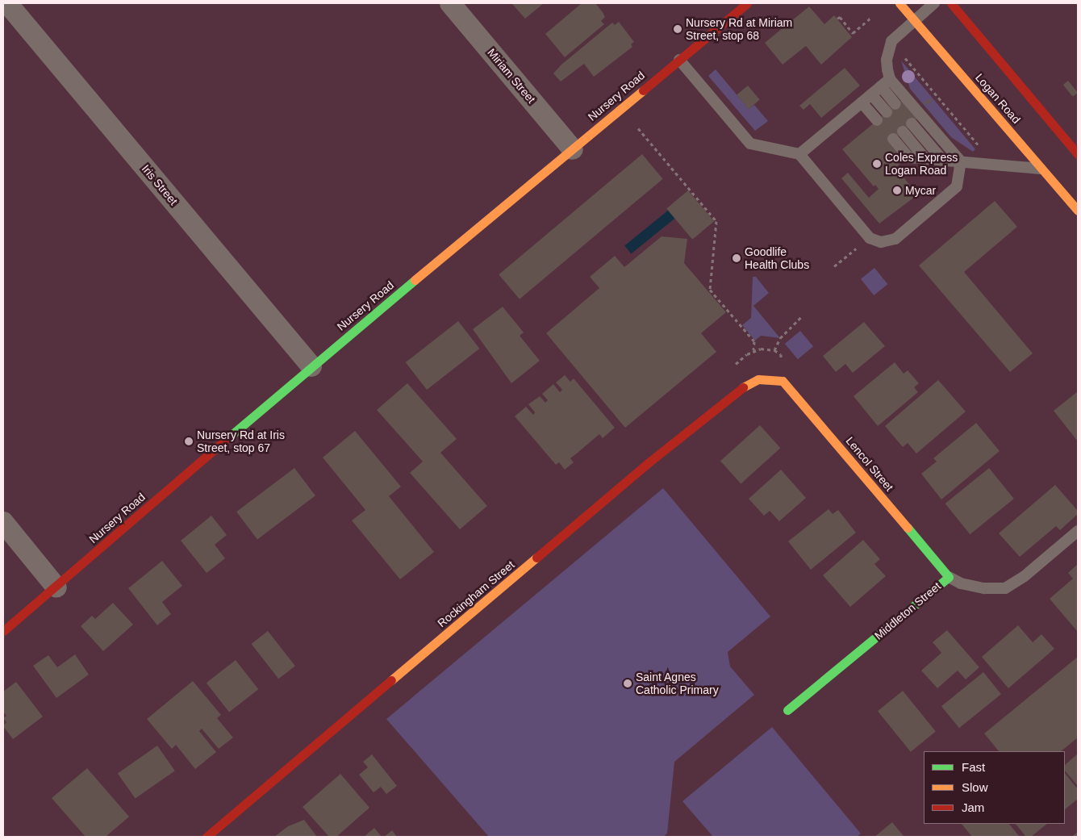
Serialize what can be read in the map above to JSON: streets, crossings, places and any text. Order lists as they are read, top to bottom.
{
  "streets": {
    "main road": [
      "Nursery Road",
      "Logan Road",
      "Lencol Street",
      "Rockingham Street",
      "Middleton Street"
    ],
    "street": ["Miriam Street", "Iris Street"]
  },
  "crossings": [
    ["Miriam Street", "Nursery Road"],
    ["Nursery Road", "Iris Street"],
    ["Lencol Street", "Rockingham Street"],
    ["Lencol Street", "Middleton Street"]
  ],
  "places": [
    "Nursery Rd at Miriam Street, stop 68",
    "Coles Express Logan Road",
    "Mycar",
    "Goodlife Health Clubs",
    "Nursery Rd at Iris Street, stop 67",
    "Saint Agnes Catholic Primary"
  ],
  "legend": ["Fast", "Slow", "Jam"]
}
